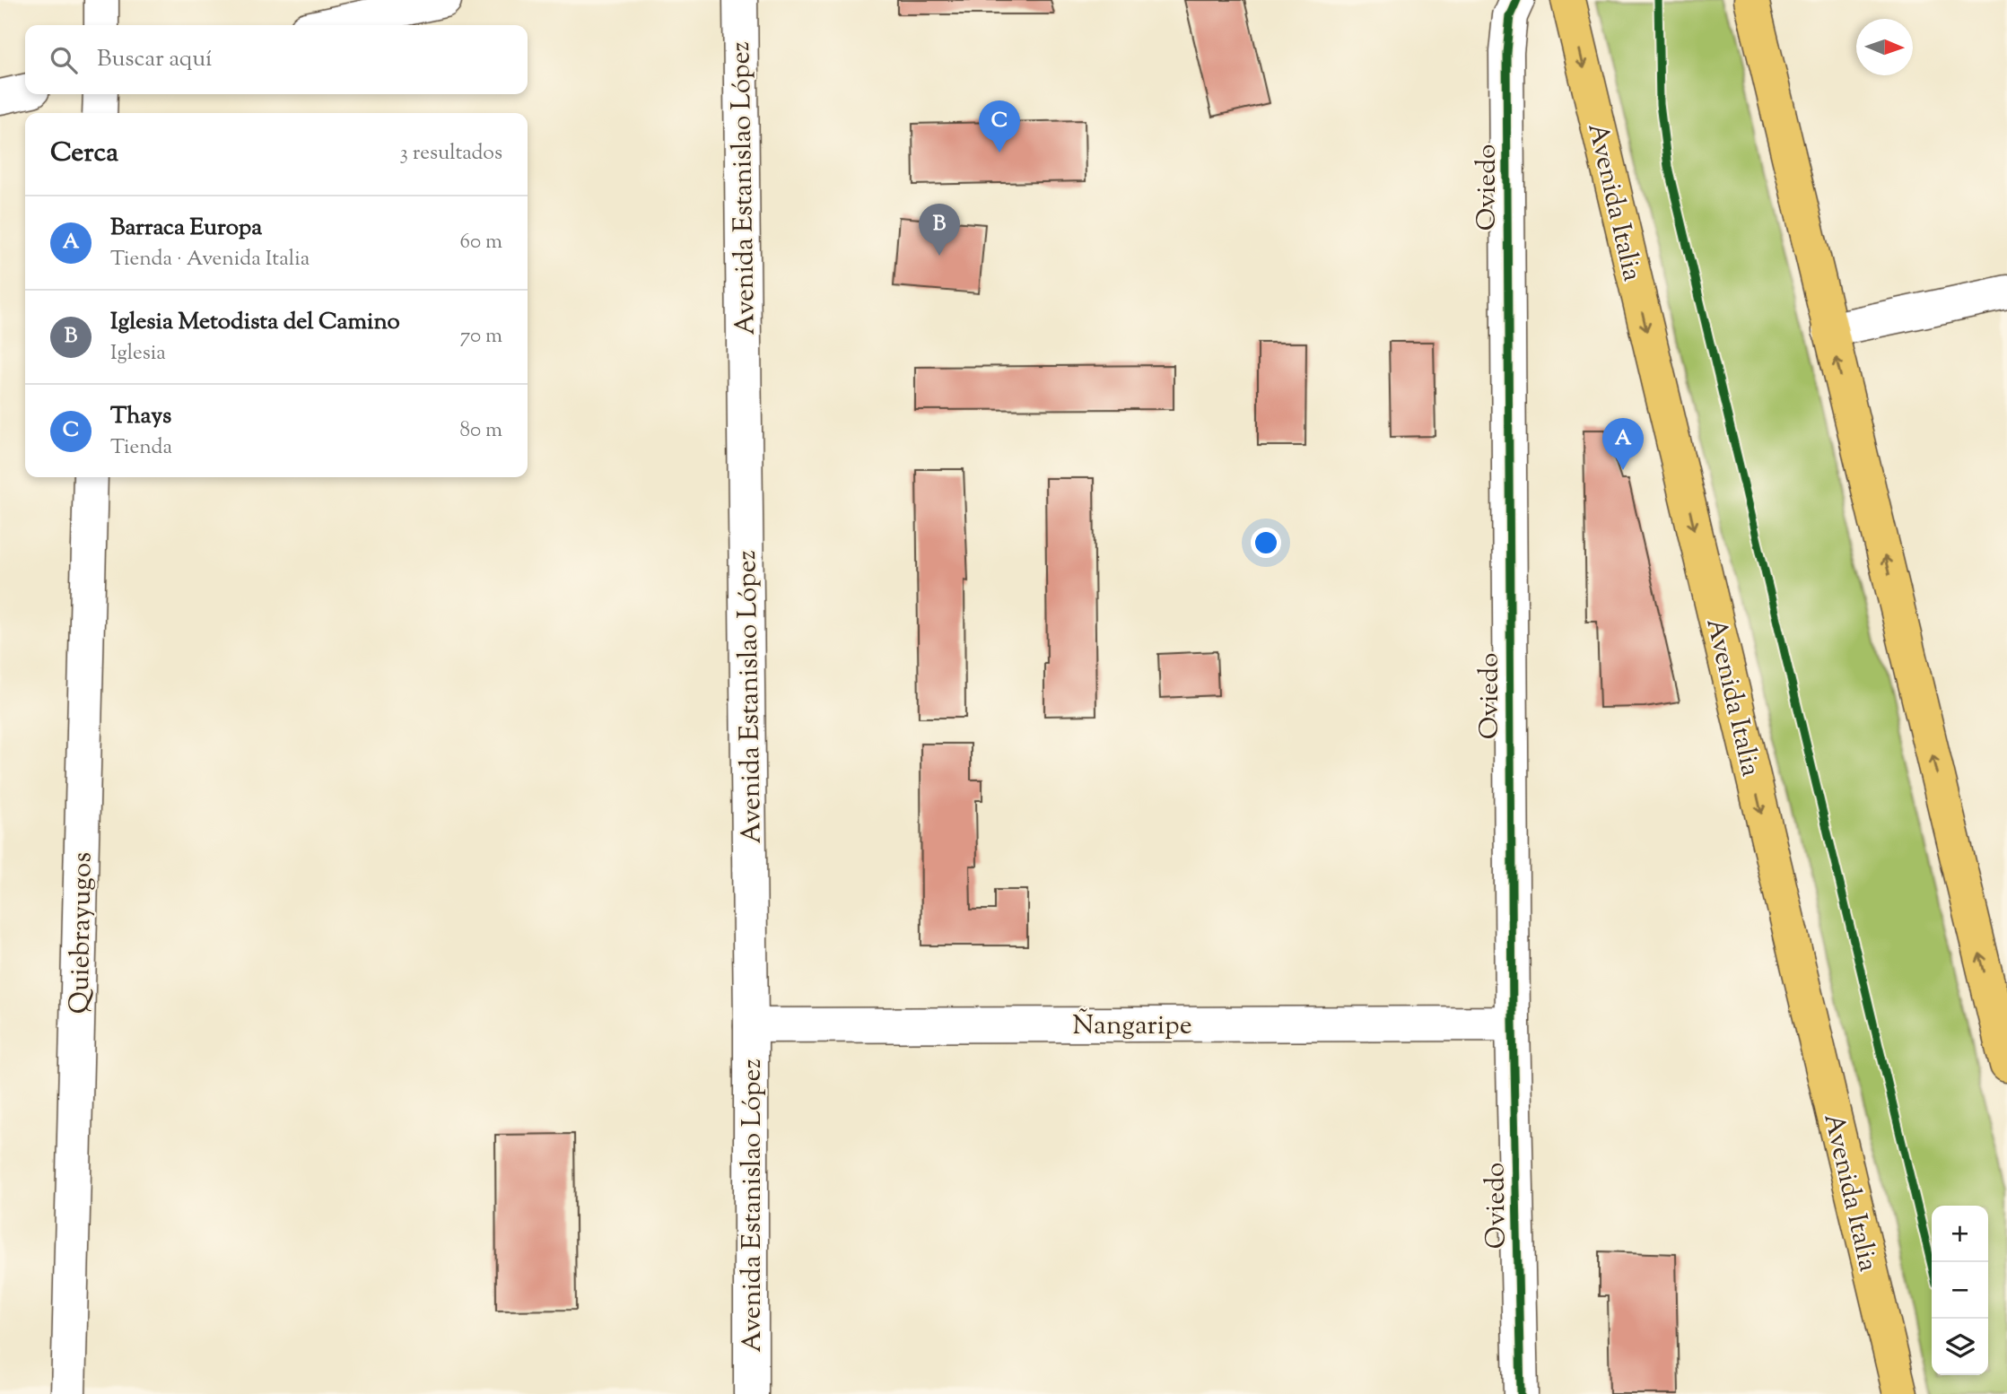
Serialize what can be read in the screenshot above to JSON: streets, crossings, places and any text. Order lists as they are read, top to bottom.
{
  "streets": {
    "main road": ["Avenida Italia"],
    "street": [
      "Oviedo",
      "Avenida Estanislao López",
      "Quiebrayugos",
      "Ñangaripe"
    ]
  },
  "crossings": [
    ["Oviedo", "Ñangaripe"],
    ["Avenida Estanislao López", "Ñangaripe"]
  ],
  "north": "right",
  "page": {
    "search": "Buscar aquí",
    "pins": ["C", "B", "A"],
    "heading": ["Cerca", "3 resultados"],
    "list": [
      {
        "mark": "A",
        "name": "Barraca Europa",
        "note": "Tienda · Avenida Italia",
        "value": "60 m"
      },
      {
        "mark": "B",
        "name": "Iglesia Metodista del Camino",
        "note": "Iglesia",
        "value": "70 m"
      },
      {
        "mark": "C",
        "name": "Thays",
        "note": "Tienda",
        "value": "80 m"
      }
    ],
    "map_buttons": ["+", "−"]
  }
}
